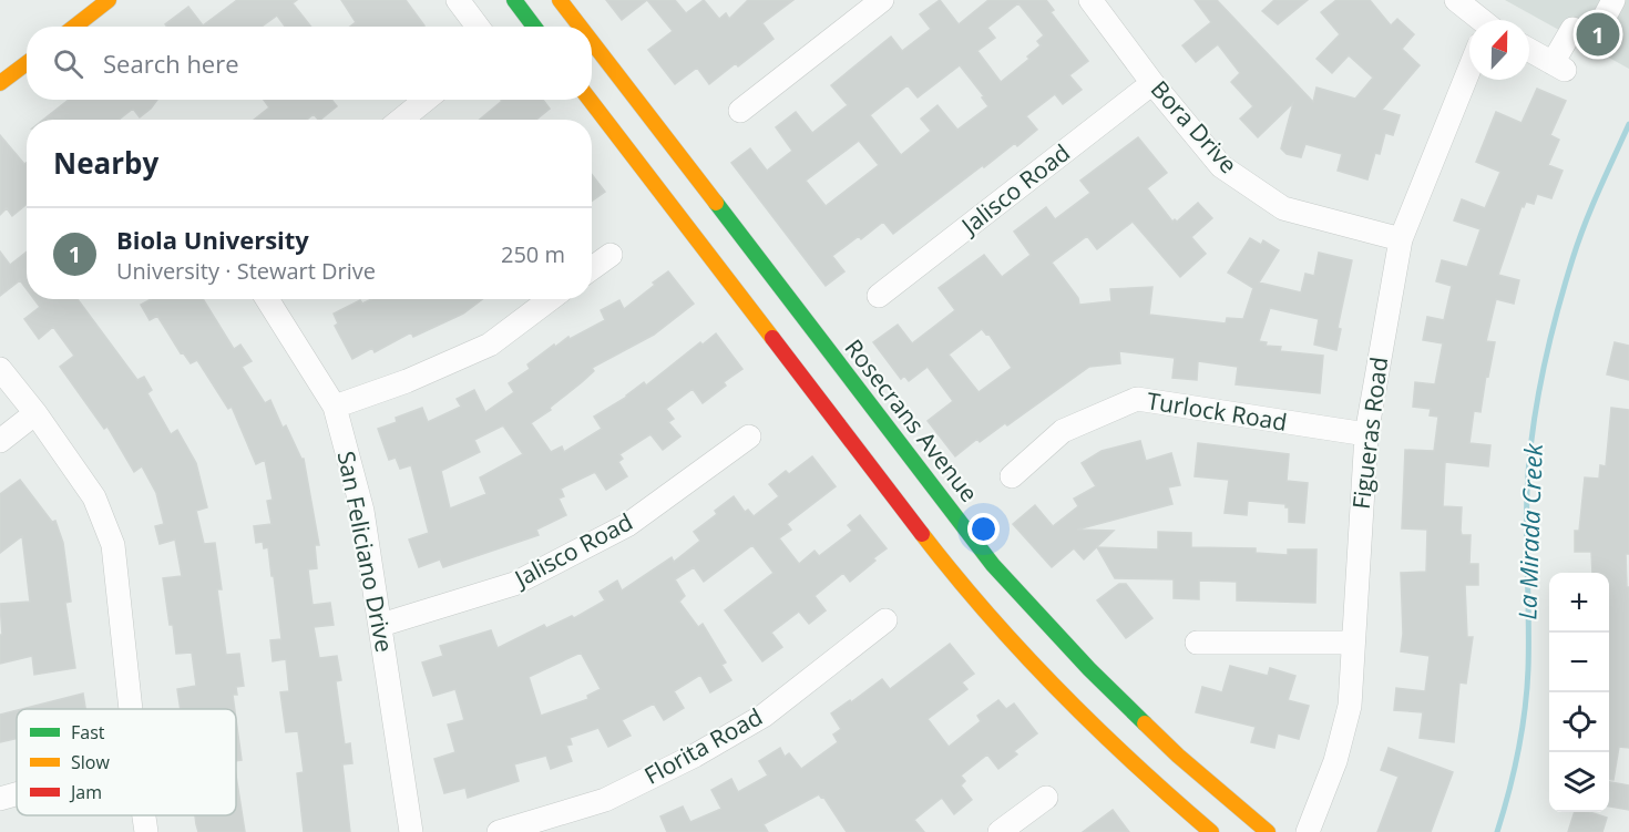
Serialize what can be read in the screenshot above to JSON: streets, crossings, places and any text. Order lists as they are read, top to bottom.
{
  "streets": {
    "main road": ["Rosecrans Avenue"],
    "street": [
      "Bora Drive",
      "Jalisco Road",
      "Turlock Road",
      "Figueras Road",
      "San Feliciano Drive",
      "Florita Road"
    ]
  },
  "crossings": [
    ["Bora Drive", "Jalisco Road"],
    ["Bora Drive", "Figueras Road"],
    ["Jalisco Road", "San Feliciano Drive"],
    ["Turlock Road", "Figueras Road"]
  ],
  "water": ["La Mirada Creek"],
  "legend": ["Fast", "Slow", "Jam"],
  "north": "top",
  "page": {
    "pins": "1",
    "search": "Search here",
    "heading": "Nearby",
    "list": [
      {
        "mark": "1",
        "name": "Biola University",
        "note": "University · Stewart Drive",
        "value": "250 m"
      }
    ],
    "map_buttons": ["+", "−"]
  }
}
